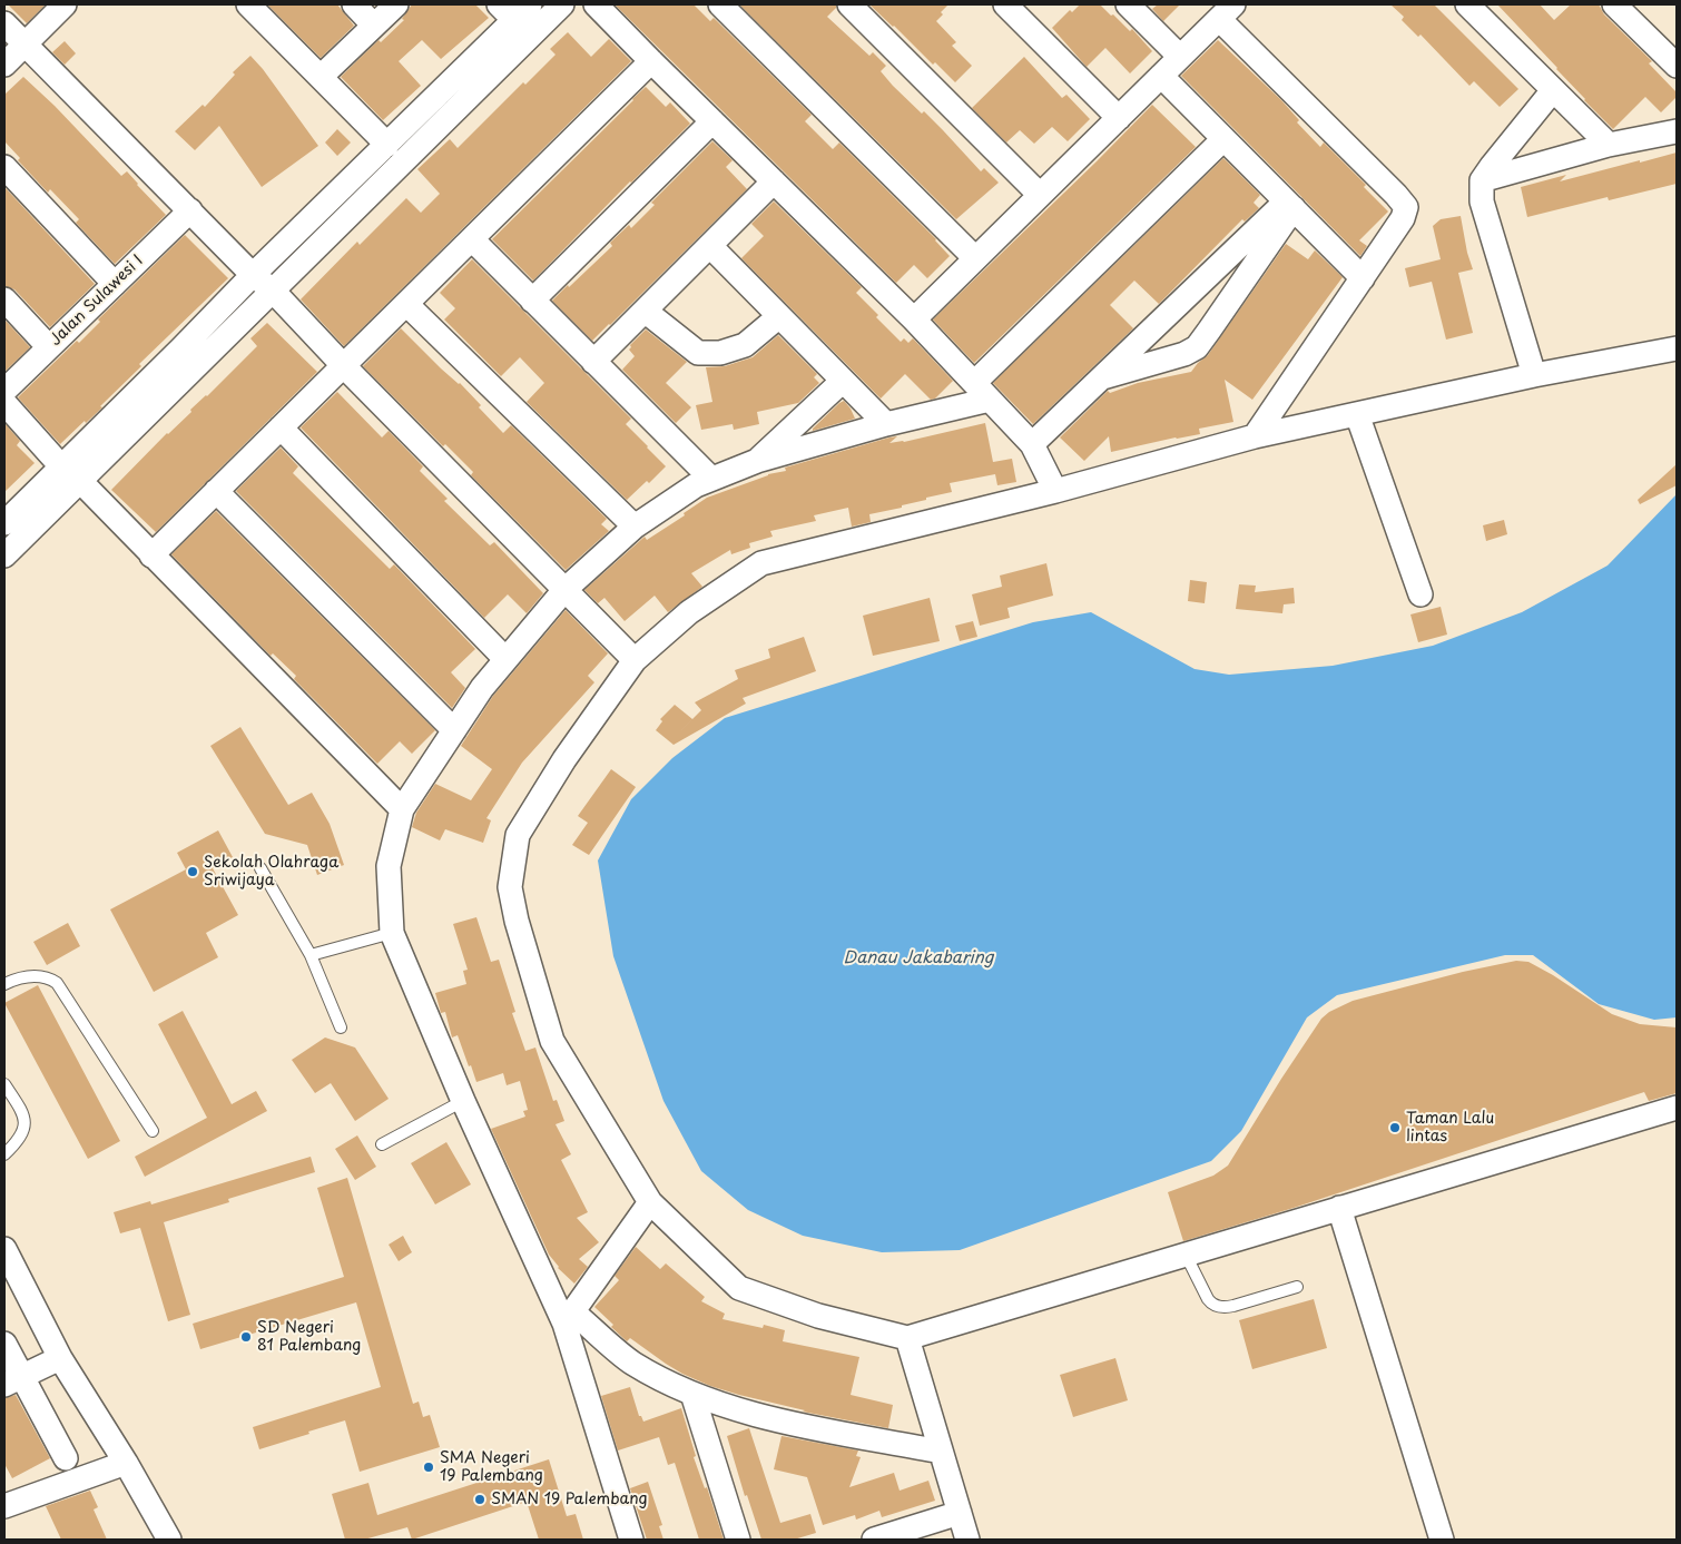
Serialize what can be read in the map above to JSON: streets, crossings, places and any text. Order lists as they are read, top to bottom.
{
  "streets": {
    "street": ["Jalan Sulawesi I"]
  },
  "water": ["Danau Jakabaring"],
  "places": [
    "Sekolah Olahraga Sriwijaya",
    "Taman Lalu lintas",
    "SD Negeri 81 Palembang",
    "SMA Negeri 19 Palembang",
    "SMAN 19 Palembang"
  ]
}
